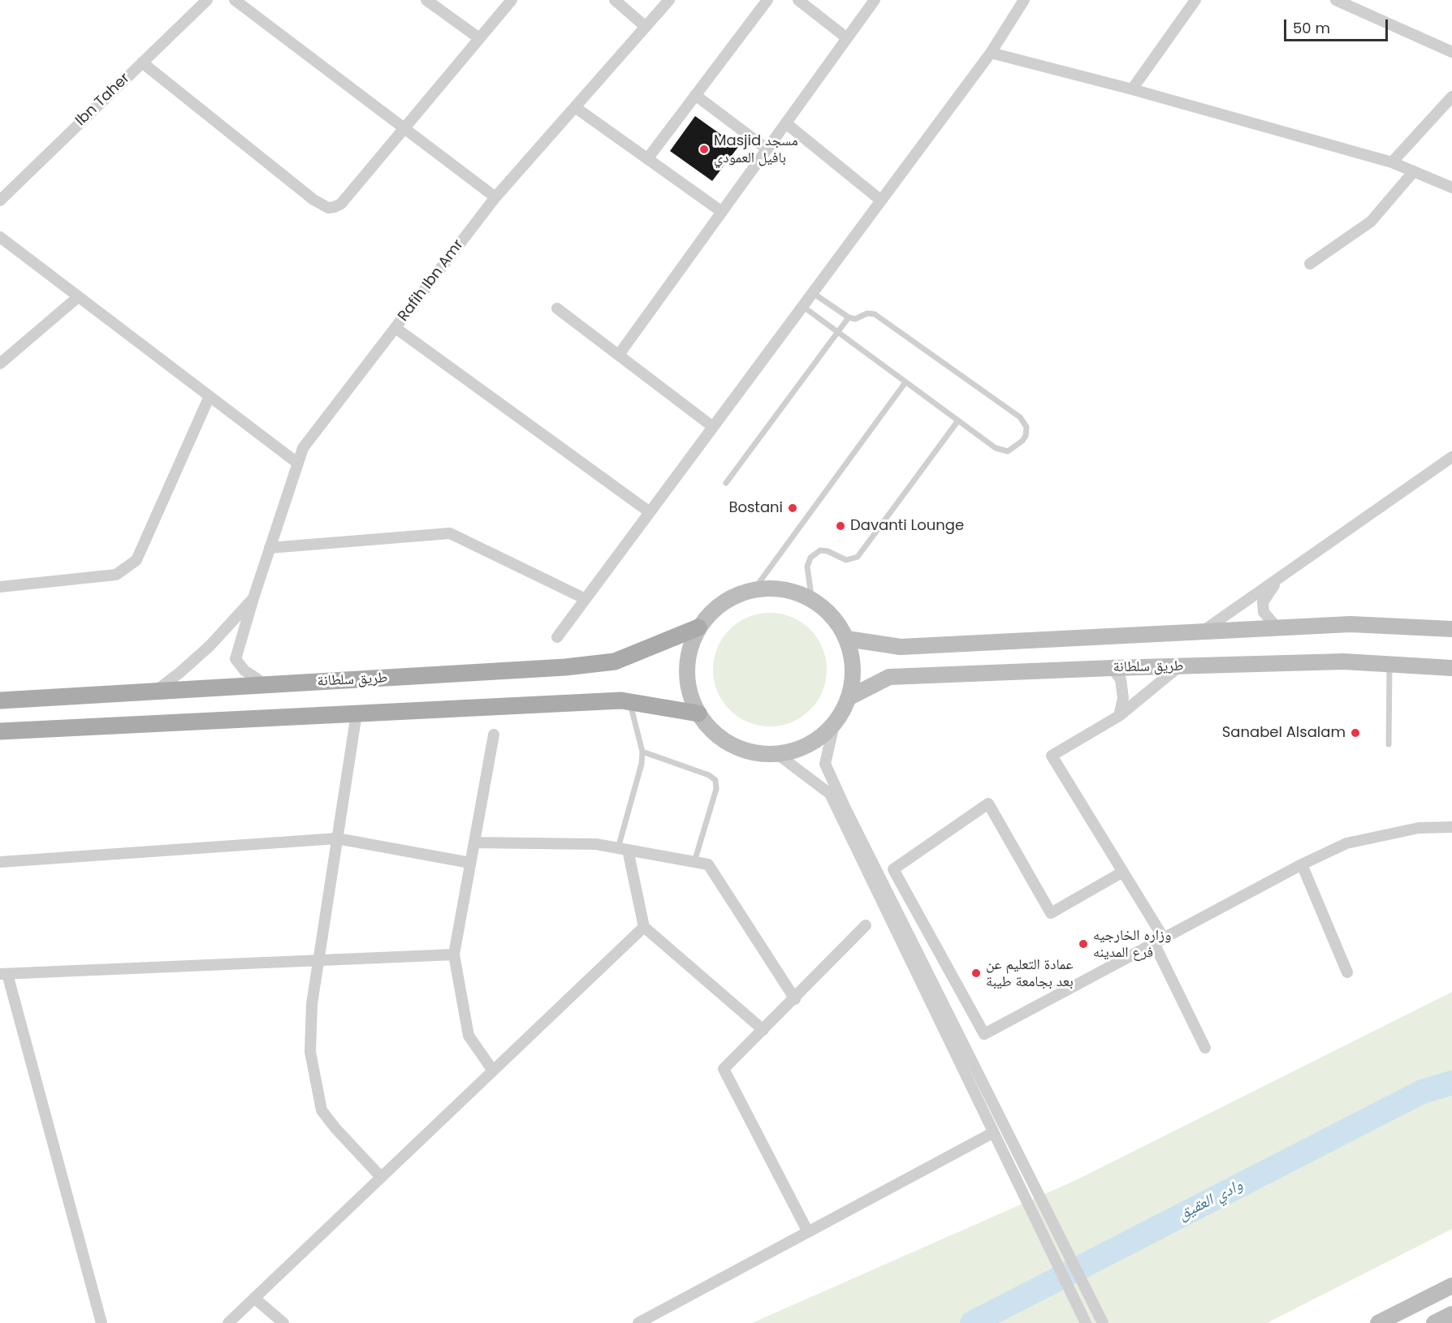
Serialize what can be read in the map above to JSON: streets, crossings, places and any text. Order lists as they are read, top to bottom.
{
  "streets": {
    "main road": ["طريق سلطانة"],
    "street": ["Ibn Taher", "Rafih Ibn Amr"]
  },
  "crossings": [
    ["Rafih Ibn Amr", "طريق سلطانة"]
  ],
  "water": ["وادي العقيق"],
  "places": [
    "Masjid مسجد بافيل العمودي",
    "Bostani",
    "Davanti Lounge",
    "Sanabel Alsalam",
    "وزاره الخارجيه فرع المدينه",
    "عمادة التعليم عن بعد بجامعة طيبة"
  ],
  "scale_bar": "50 m"
}
